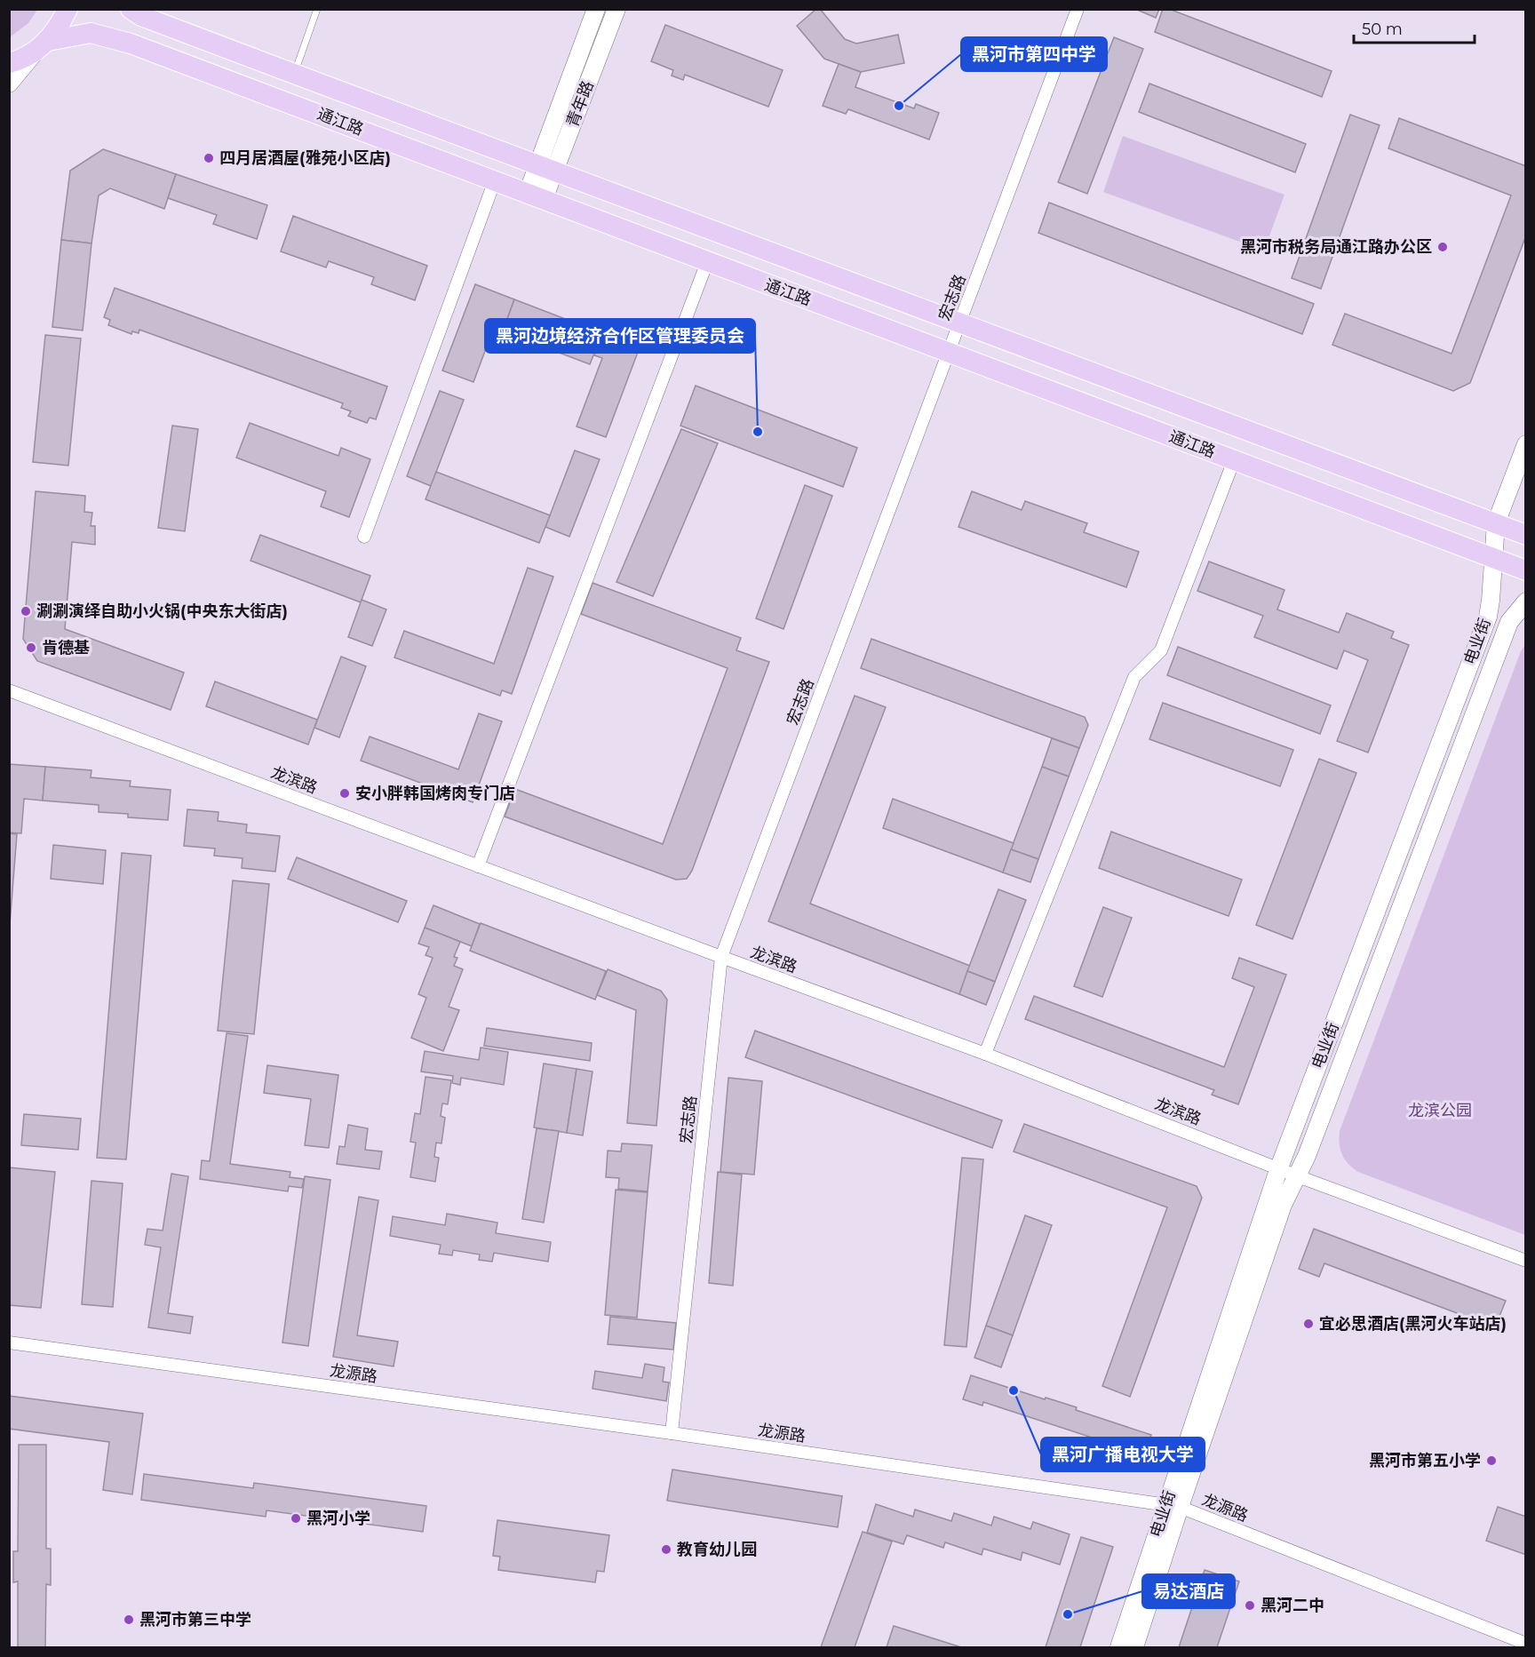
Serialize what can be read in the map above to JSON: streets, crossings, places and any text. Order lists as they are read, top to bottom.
{
  "streets": {
    "main road": ["通江路"],
    "street": [
      "青年路",
      "宏志路",
      "电业街",
      "龙滨路",
      "龙源路"
    ]
  },
  "crossings": [
    ["青年路", "通江路"],
    ["通江路", "宏志路"],
    ["通江路", "电业街"],
    ["宏志路", "龙滨路"],
    ["宏志路", "龙源路"],
    ["电业街", "龙滨路"],
    ["电业街", "龙源路"]
  ],
  "parks": ["龙滨公园"],
  "places": [
    "黑河市第四中学",
    "四月居酒屋(雅苑小区店)",
    "黑河市税务局通江路办公区",
    "黑河边境经济合作区管理委员会",
    "涮涮演绎自助小火锅(中央东大街店)",
    "肯德基",
    "安小胖韩国烤肉专门店",
    "宜必思酒店(黑河火车站店)",
    "黑河广播电视大学",
    "黑河市第五小学",
    "黑河小学",
    "教育幼儿园",
    "黑河二中",
    "易达酒店",
    "黑河市第三中学"
  ],
  "scale_bar": "50 m"
}
